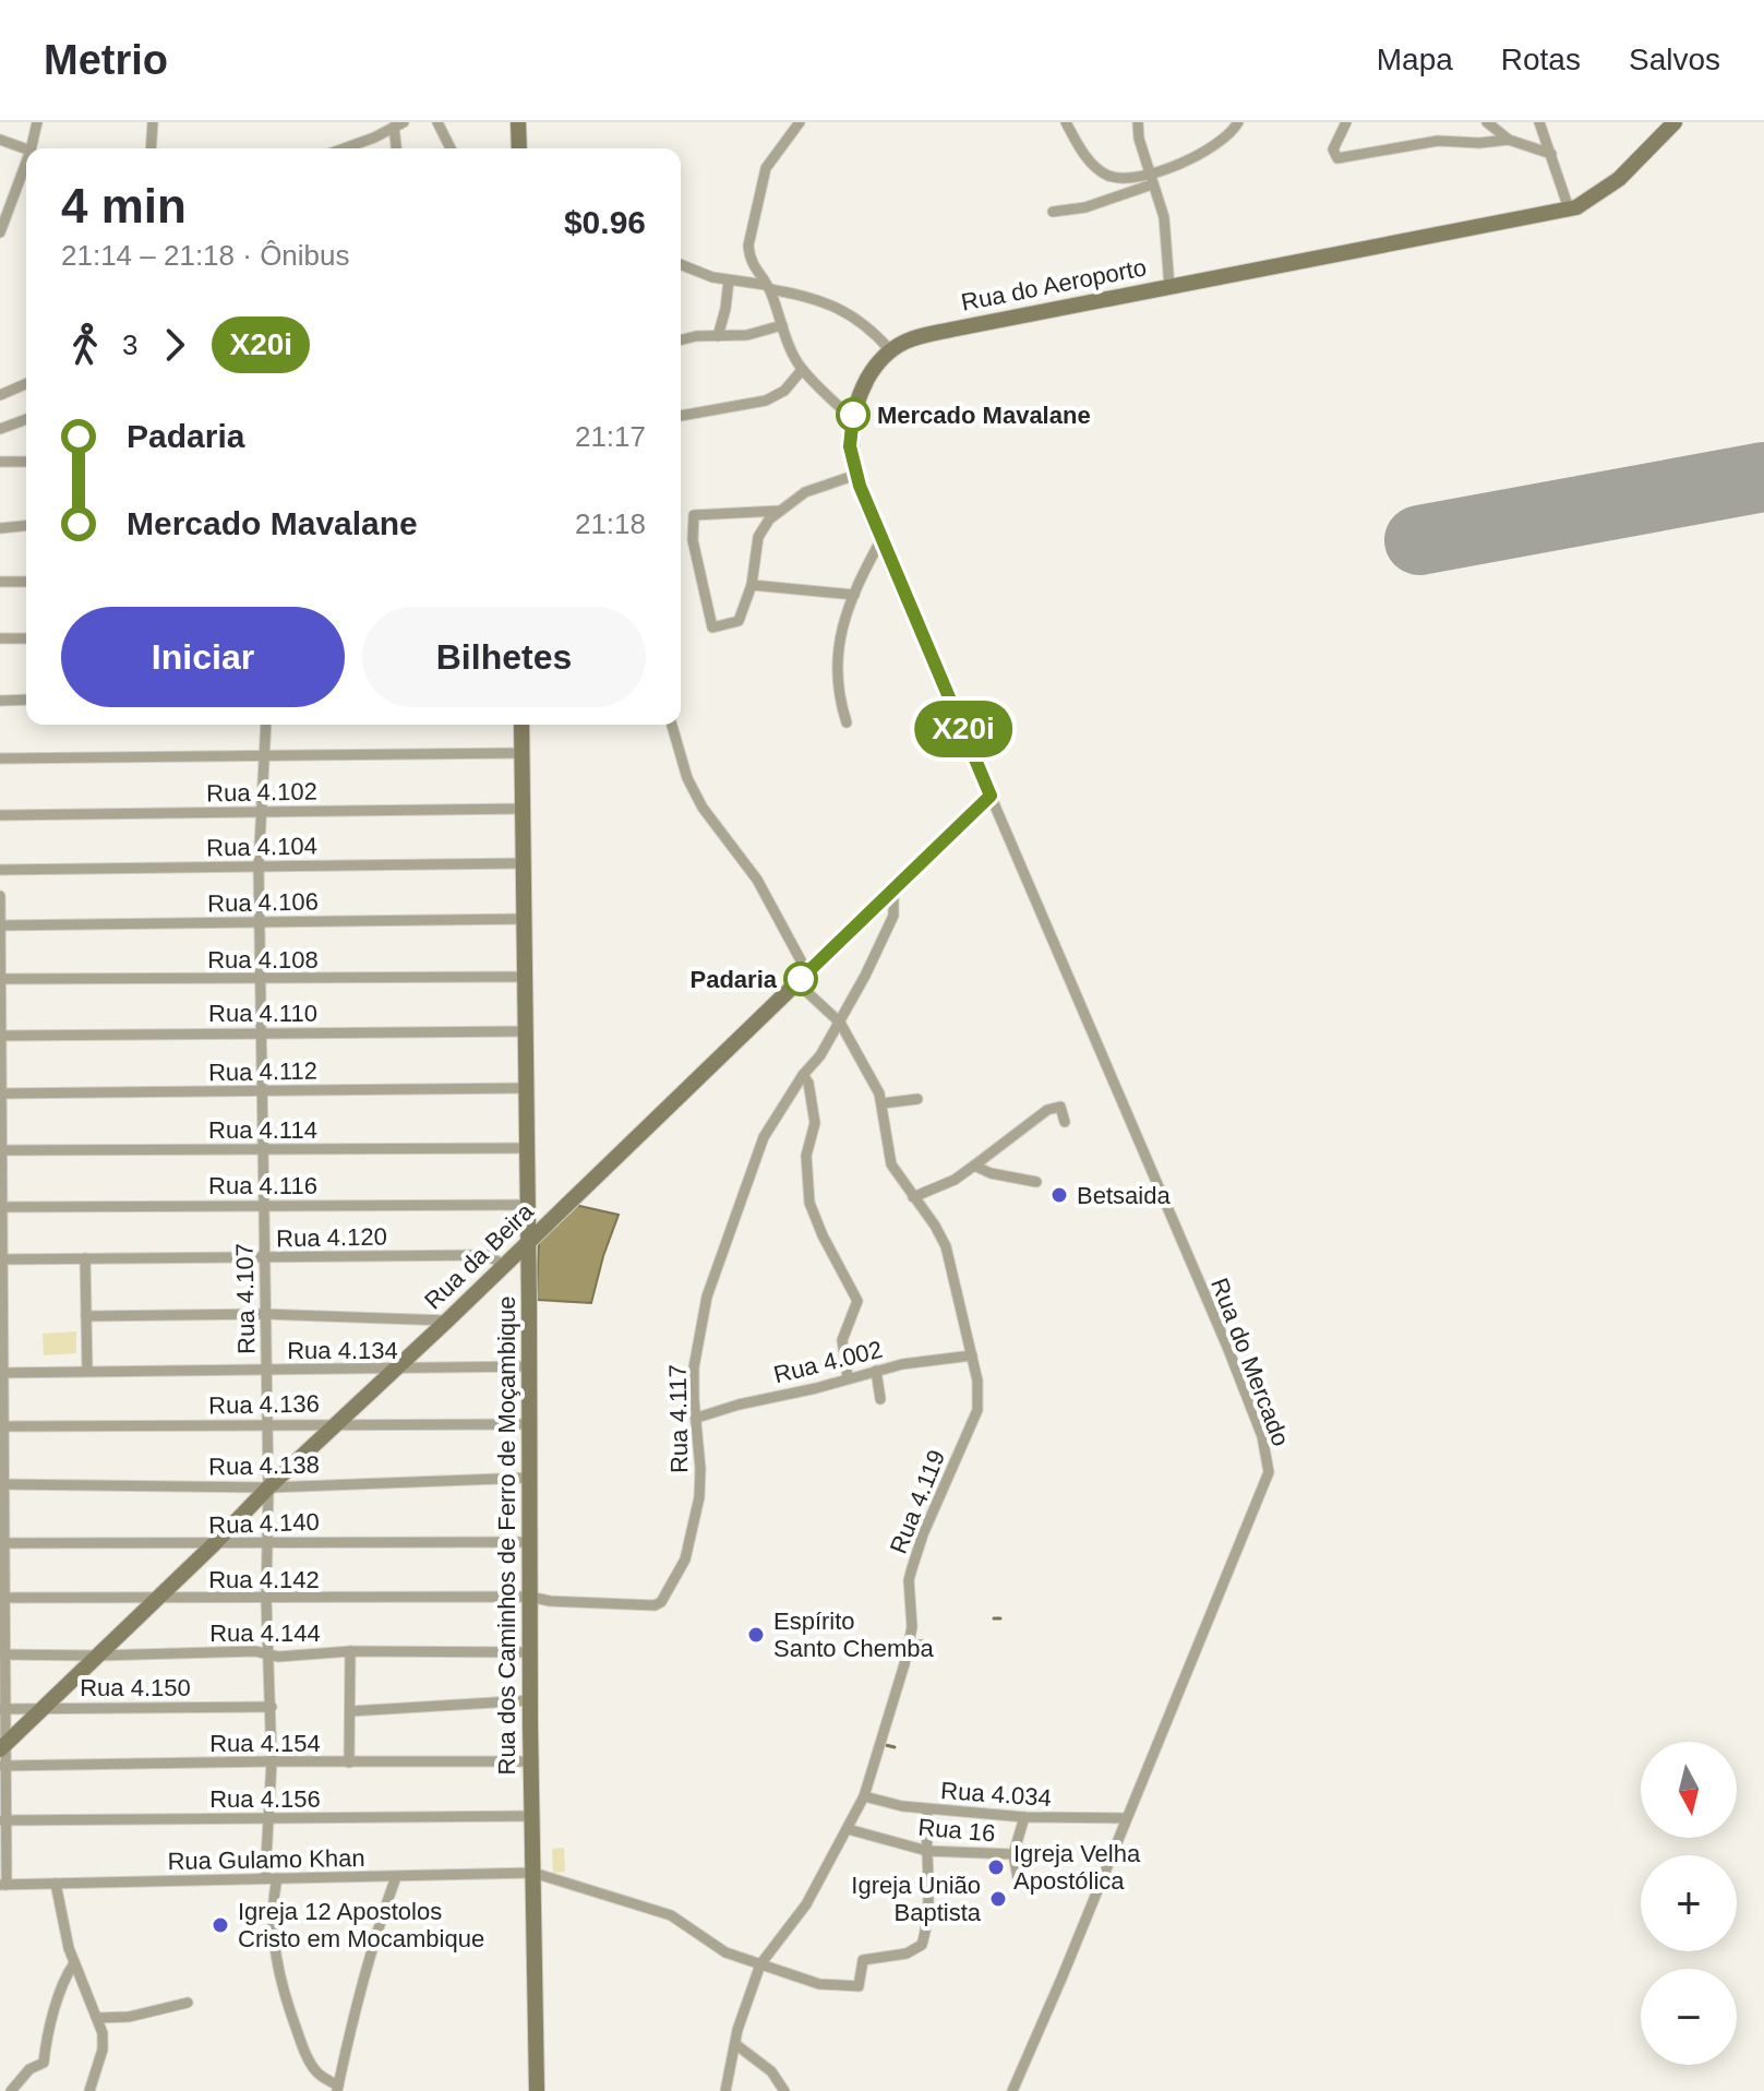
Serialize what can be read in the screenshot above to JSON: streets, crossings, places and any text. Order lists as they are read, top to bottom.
{
  "streets": {
    "main road": ["Rua do Aeroporto", "Rua da Beira", "Rua dos Caminhos de Ferro de Moçambique"],
    "street": [
      "Rua 4.102",
      "Rua 4.104",
      "Rua 4.106",
      "Rua 4.108",
      "Rua 4.110",
      "Rua 4.112",
      "Rua 4.114",
      "Rua 4.116",
      "Rua 4.120",
      "Rua 4.107",
      "Rua 4.134",
      "Rua 4.002",
      "Rua do Mercado",
      "Rua 4.136",
      "Rua 4.117",
      "Rua 4.138",
      "Rua 4.119",
      "Rua 4.140",
      "Rua 4.142",
      "Rua 4.144",
      "Rua 4.150",
      "Rua 4.154",
      "Rua 4.034",
      "Rua 4.156",
      "Rua 16",
      "Rua Gulamo Khan"
    ]
  },
  "crossings": [
    ["Rua 4.102", "Rua 4.107"],
    ["Rua 4.102", "Rua dos Caminhos de Ferro de Moçambique"],
    ["Rua 4.104", "Rua 4.107"],
    ["Rua 4.104", "Rua dos Caminhos de Ferro de Moçambique"],
    ["Rua 4.106", "Rua 4.107"],
    ["Rua 4.106", "Rua dos Caminhos de Ferro de Moçambique"],
    ["Rua 4.108", "Rua 4.107"],
    ["Rua 4.108", "Rua dos Caminhos de Ferro de Moçambique"],
    ["Rua 4.110", "Rua 4.107"],
    ["Rua 4.110", "Rua dos Caminhos de Ferro de Moçambique"],
    ["Rua 4.112", "Rua 4.107"],
    ["Rua 4.112", "Rua dos Caminhos de Ferro de Moçambique"],
    ["Rua 4.114", "Rua 4.107"],
    ["Rua 4.114", "Rua dos Caminhos de Ferro de Moçambique"],
    ["Rua 4.116", "Rua 4.107"],
    ["Rua 4.116", "Rua dos Caminhos de Ferro de Moçambique"],
    ["Rua 4.120", "Rua da Beira"],
    ["Rua 4.120", "Rua 4.107"],
    ["Rua da Beira", "Rua 4.107"],
    ["Rua da Beira", "Rua 4.134"],
    ["Rua da Beira", "Rua do Mercado"],
    ["Rua da Beira", "Rua 4.136"],
    ["Rua da Beira", "Rua 4.117"],
    ["Rua da Beira", "Rua 4.138"],
    ["Rua da Beira", "Rua 4.119"],
    ["Rua da Beira", "Rua 4.140"],
    ["Rua da Beira", "Rua dos Caminhos de Ferro de Moçambique"],
    ["Rua da Beira", "Rua 4.142"],
    ["Rua da Beira", "Rua 4.144"],
    ["Rua da Beira", "Rua 4.150"],
    ["Rua 4.107", "Rua 4.134"],
    ["Rua 4.107", "Rua 4.136"],
    ["Rua 4.107", "Rua 4.138"],
    ["Rua 4.107", "Rua 4.140"],
    ["Rua 4.107", "Rua 4.142"],
    ["Rua 4.107", "Rua 4.144"],
    ["Rua 4.107", "Rua 4.150"],
    ["Rua 4.107", "Rua 4.154"],
    ["Rua 4.107", "Rua 4.156"],
    ["Rua 4.107", "Rua Gulamo Khan"],
    ["Rua 4.134", "Rua dos Caminhos de Ferro de Moçambique"],
    ["Rua 4.002", "Rua 4.117"],
    ["Rua 4.002", "Rua 4.119"],
    ["Rua do Mercado", "Rua 4.034"],
    ["Rua 4.136", "Rua dos Caminhos de Ferro de Moçambique"],
    ["Rua 4.117", "Rua 4.119"],
    ["Rua 4.117", "Rua dos Caminhos de Ferro de Moçambique"],
    ["Rua 4.117", "Rua 4.142"],
    ["Rua 4.138", "Rua dos Caminhos de Ferro de Moçambique"],
    ["Rua 4.119", "Rua 4.034"],
    ["Rua 4.119", "Rua 16"],
    ["Rua 4.140", "Rua dos Caminhos de Ferro de Moçambique"],
    ["Rua dos Caminhos de Ferro de Moçambique", "Rua 4.142"],
    ["Rua dos Caminhos de Ferro de Moçambique", "Rua 4.144"],
    ["Rua dos Caminhos de Ferro de Moçambique", "Rua 4.154"],
    ["Rua dos Caminhos de Ferro de Moçambique", "Rua 4.156"],
    ["Rua dos Caminhos de Ferro de Moçambique", "Rua Gulamo Khan"]
  ],
  "places": [
    "Mercado Mavalane",
    "Padaria",
    "Betsaida",
    "Espírito Santo Chemba",
    "Igreja Velha Apostólica",
    "Igreja União Baptista",
    "Igreja 12 Apostolos Cristo em Mocambique"
  ],
  "lines": ["bus line X20i"],
  "north": "bottom",
  "page": {
    "header": "Metrio",
    "nav": ["Mapa", "Rotas", "Salvos"],
    "on_map": "X20i",
    "heading": ["4 min", "21:14 – 21:18 · Ônibus", "$0.96"],
    "legs": ["3", "X20i"],
    "list": [
      {
        "name": "Padaria",
        "value": "21:17"
      },
      {
        "name": "Mercado Mavalane",
        "value": "21:18"
      }
    ],
    "buttons": ["Iniciar", "Bilhetes"],
    "map_buttons": ["+", "−"]
  }
}
